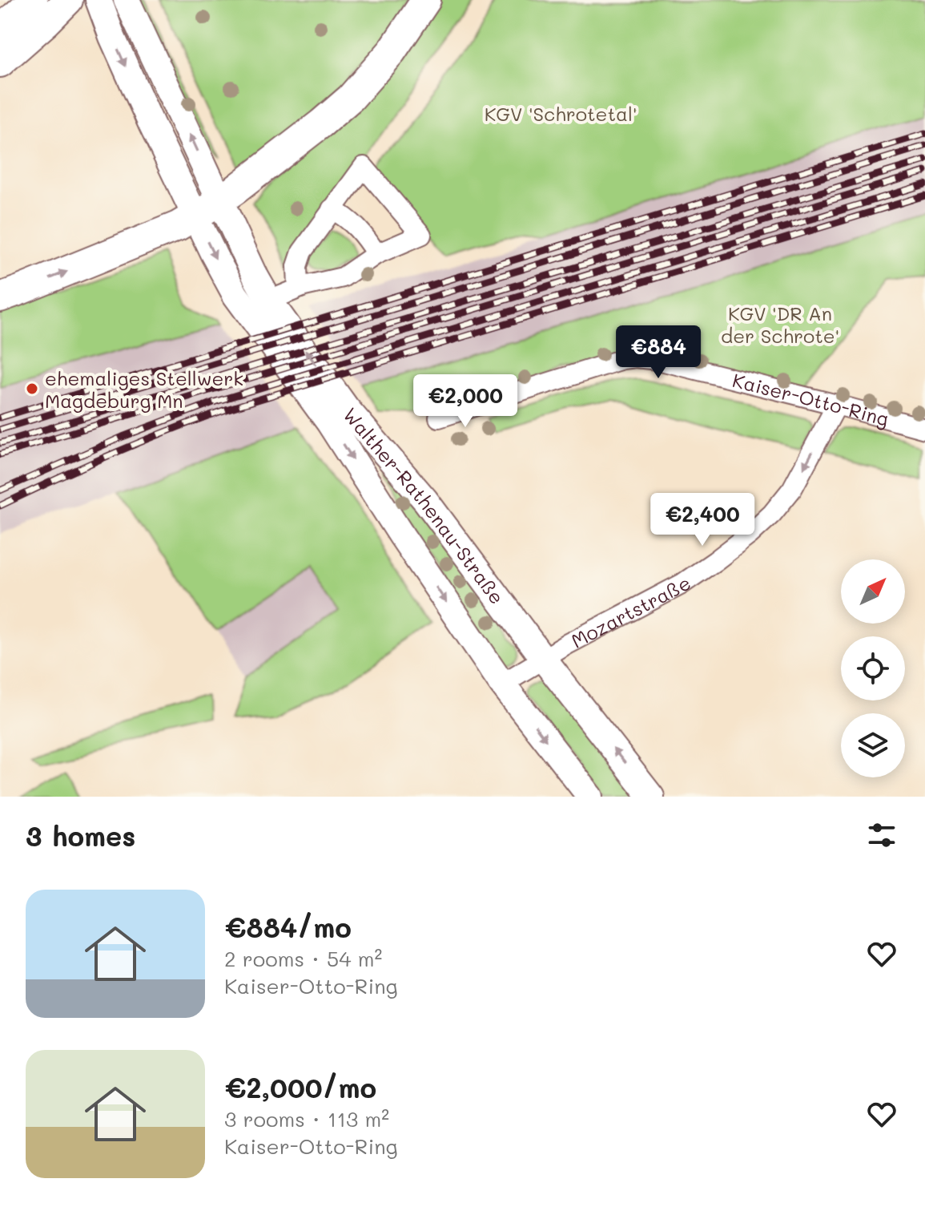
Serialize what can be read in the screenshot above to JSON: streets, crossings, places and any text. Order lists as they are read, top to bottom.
{
  "streets": {
    "main road": ["Walther-Rathenau-Straße"],
    "street": ["Kaiser-Otto-Ring", "Mozartstraße"]
  },
  "crossings": [
    ["Kaiser-Otto-Ring", "Mozartstraße"],
    ["Walther-Rathenau-Straße", "Mozartstraße"]
  ],
  "one_way": ["Mozartstraße"],
  "parks": ["KGV 'Schrotetal'", "KGV 'DR An der Schrote'"],
  "places": ["ehemaliges Stellwerk Magdeburg Mn"],
  "north": "top right",
  "page": {
    "price": ["€884", "€2,000", "€2,400"],
    "heading": "3 homes",
    "list": [
      {
        "name": "€884/mo",
        "note": "2 rooms · 54 m² · Kaiser-Otto-Ring"
      },
      {
        "name": "€2,000/mo",
        "note": "3 rooms · 113 m² · Kaiser-Otto-Ring"
      }
    ]
  }
}
